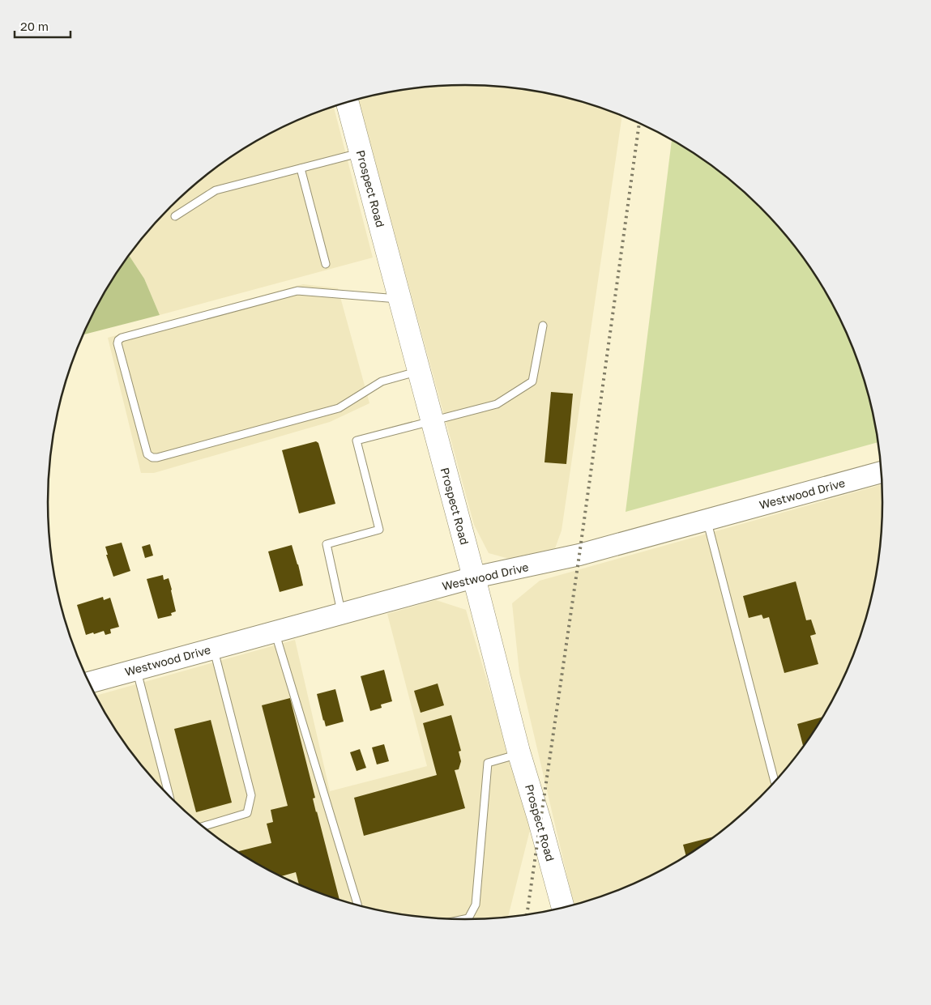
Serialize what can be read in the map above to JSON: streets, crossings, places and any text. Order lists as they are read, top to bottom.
{
  "streets": {
    "main road": ["Prospect Road"],
    "street": ["Westwood Drive"]
  },
  "crossings": [
    ["Prospect Road", "Westwood Drive"]
  ],
  "scale_bar": "20 m"
}
